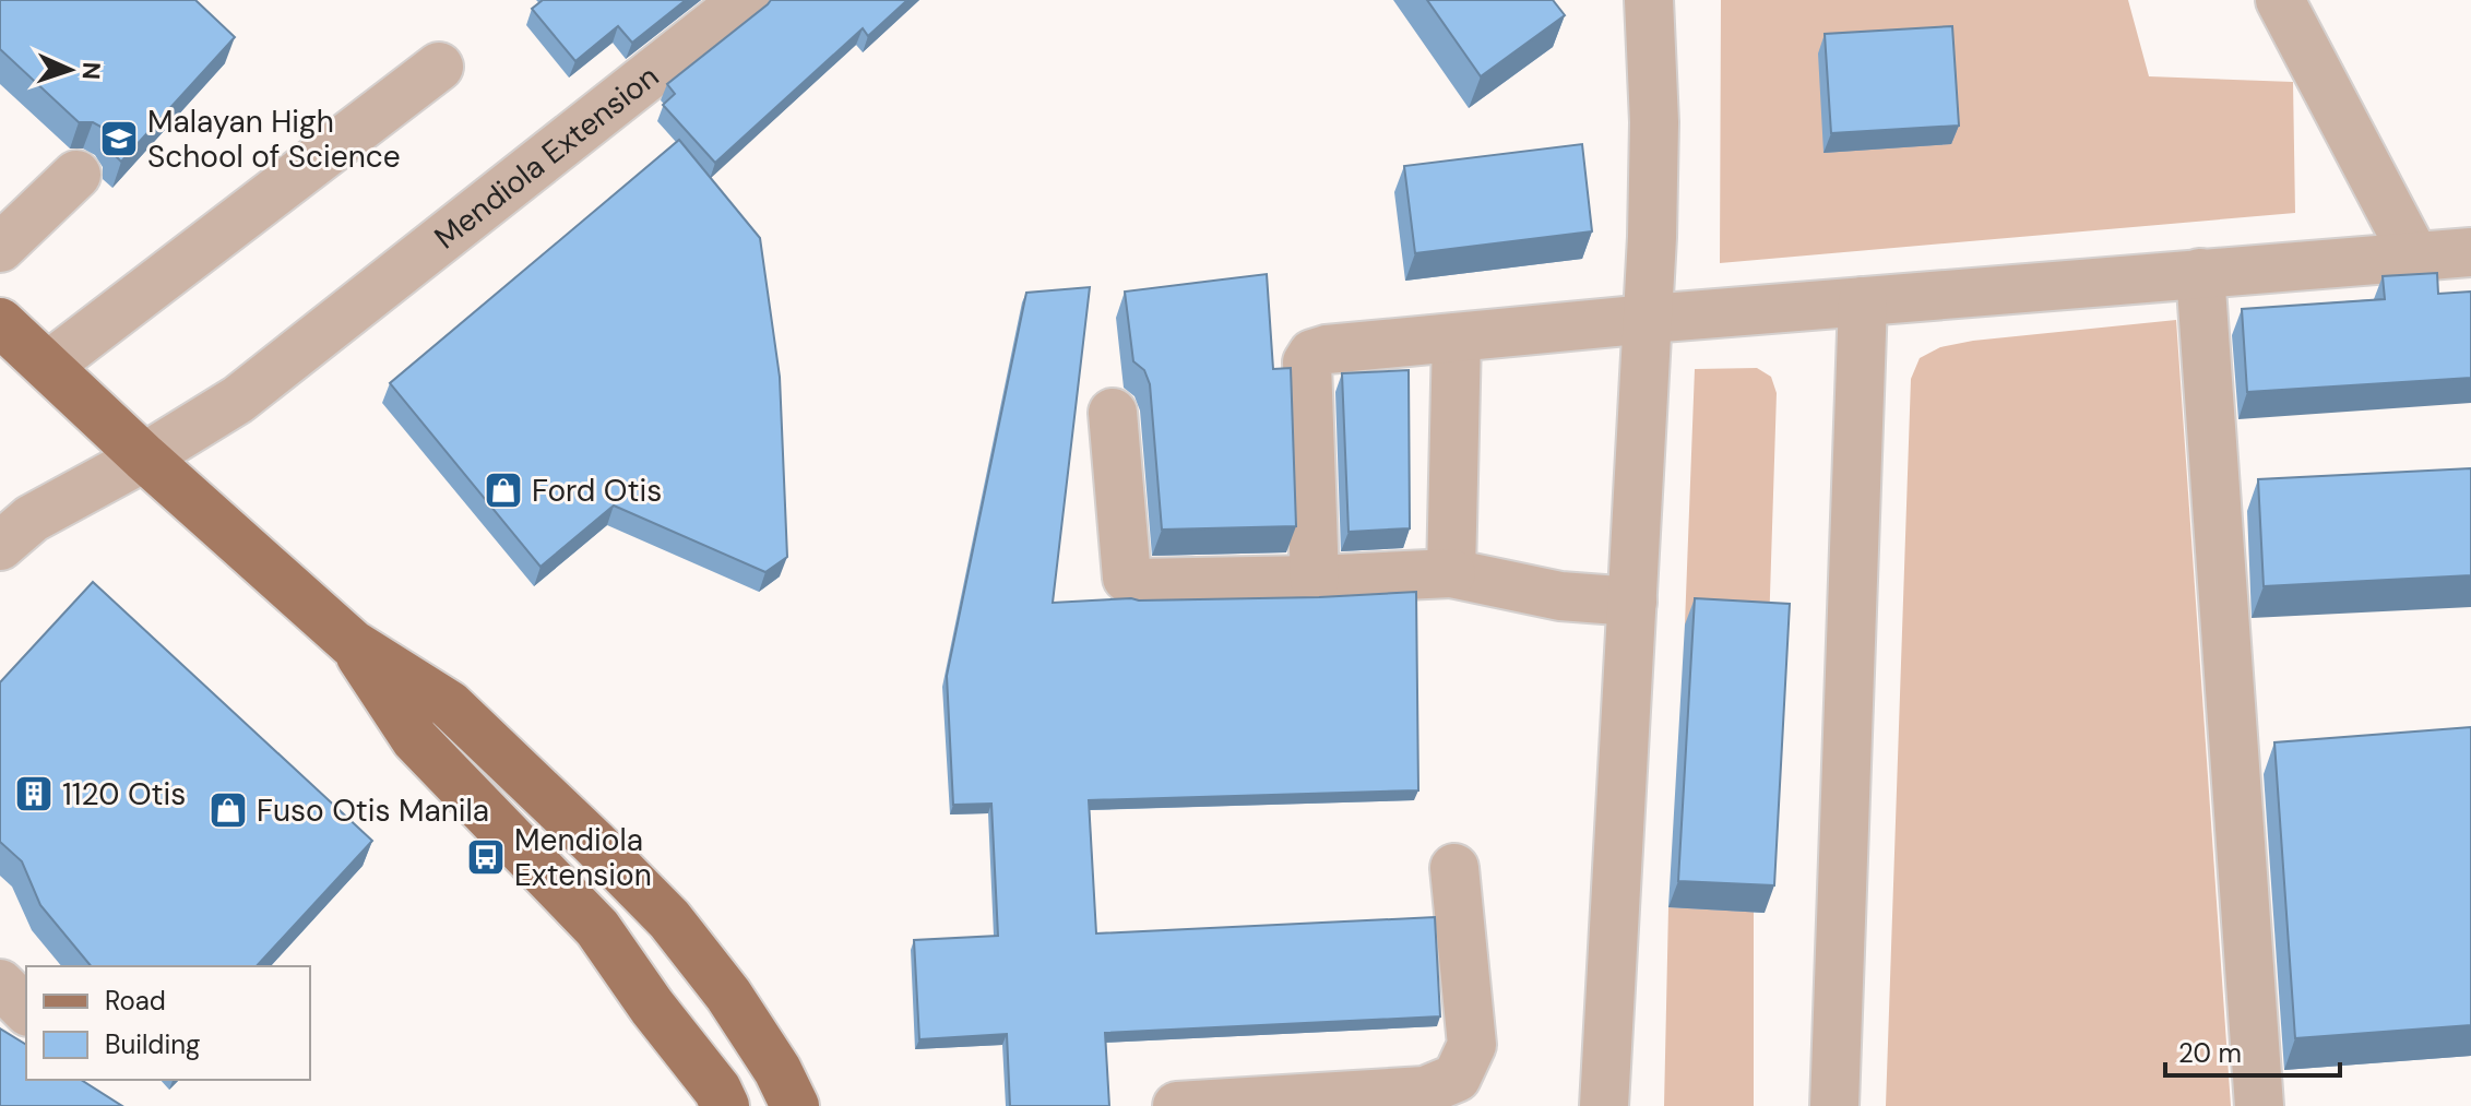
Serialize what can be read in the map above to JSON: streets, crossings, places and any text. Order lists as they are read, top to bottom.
{
  "streets": {
    "street": ["Mendiola Extension"]
  },
  "places": {
    "school or university": ["Malayan High School of Science"],
    "shop": ["Ford Otis", "Fuso Otis Manila"],
    "building": ["1120 Otis"],
    "bus stop": ["Mendiola Extension"]
  },
  "legend": ["Road", "Building"],
  "scale_bar": "20 m",
  "north": "right"
}
